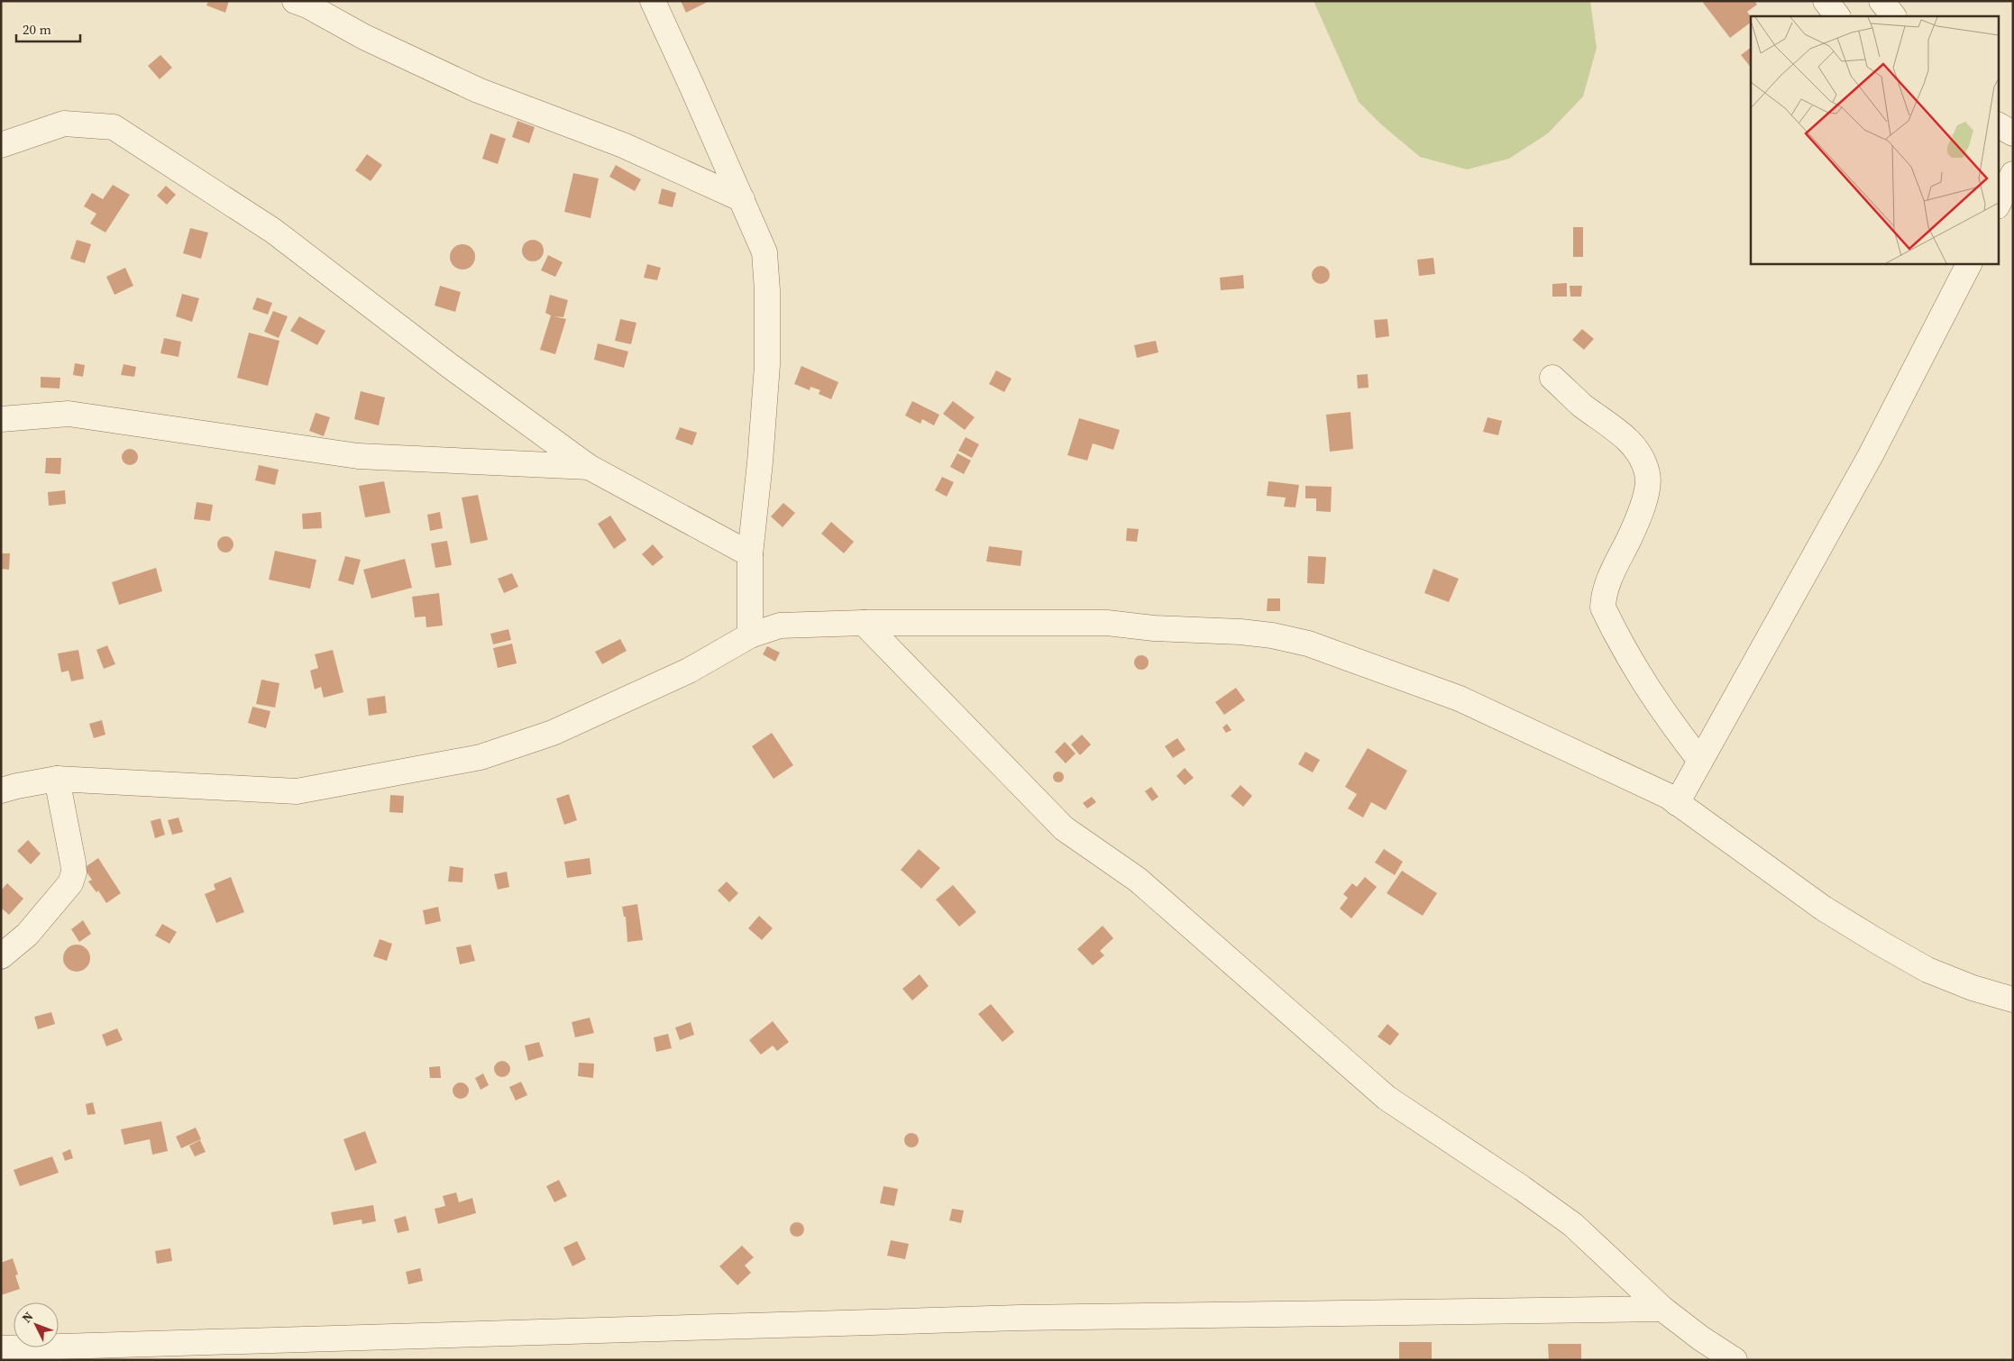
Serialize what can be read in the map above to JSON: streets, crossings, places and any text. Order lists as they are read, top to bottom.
{
  "scale_bar": "20 m",
  "north": "top left"
}
